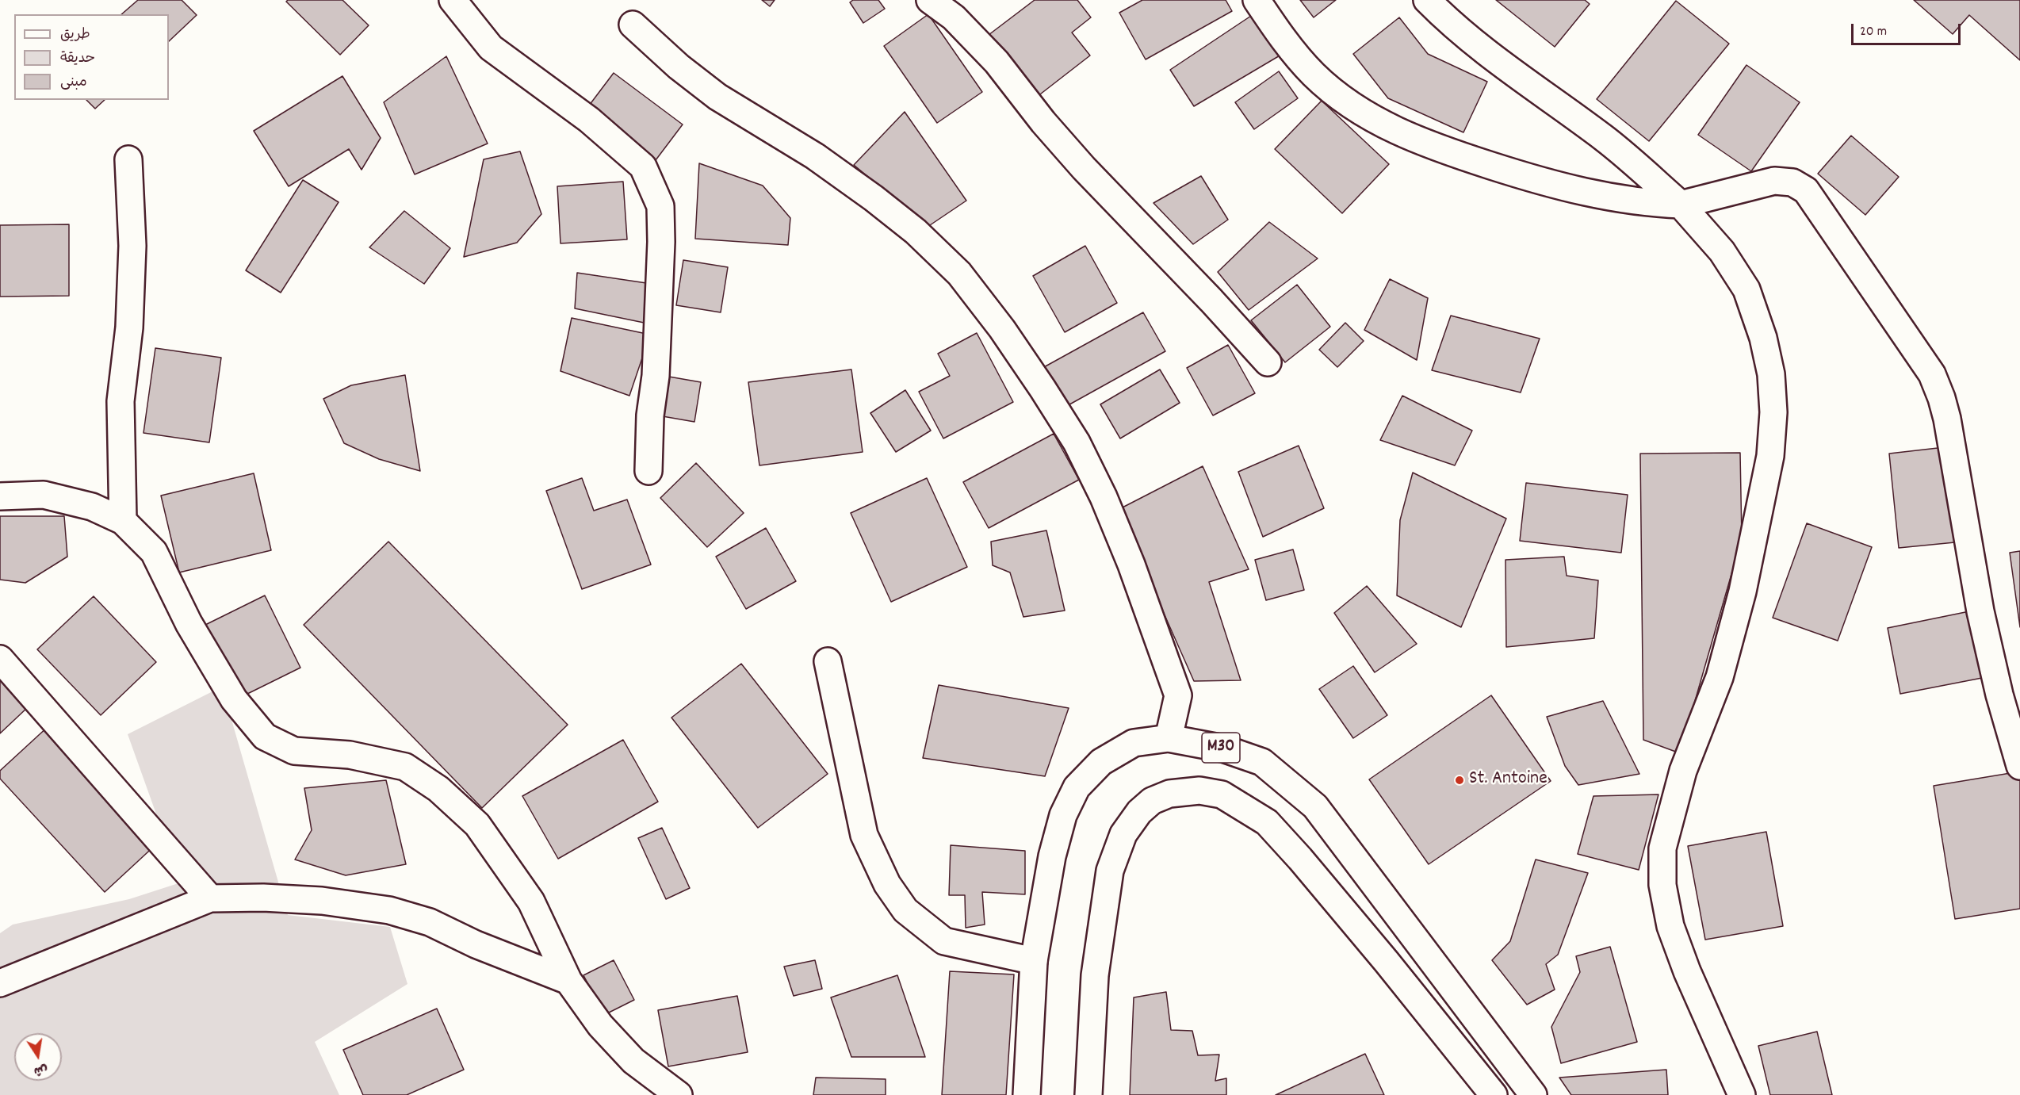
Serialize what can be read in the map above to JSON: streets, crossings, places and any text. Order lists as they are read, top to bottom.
{
  "streets": {
    "main road": ["M30"]
  },
  "places": ["St. Antoine"],
  "legend": ["طريق", "حديقة", "مبنى"],
  "scale_bar": "20 m",
  "north": "bottom"
}
